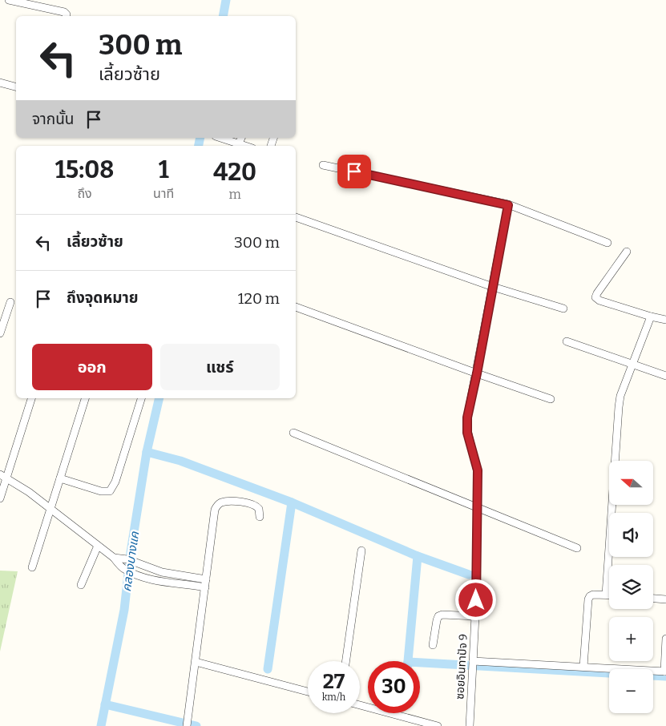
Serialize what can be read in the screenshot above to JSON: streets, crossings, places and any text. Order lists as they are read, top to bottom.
{
  "streets": {
    "street": ["ซอยอินทาปัจ 9"]
  },
  "water": ["คลองบางแค"],
  "north": "left",
  "page": {
    "turn": ["300 m", "เลี้ยวซ้าย"],
    "then": "จากนั้น",
    "eta": [
      "15:08",
      "ถึง",
      "1",
      "นาที",
      "420",
      "m"
    ],
    "list": [
      {
        "name": "เลี้ยวซ้าย",
        "value": "300 m"
      },
      {
        "name": "ถึงจุดหมาย",
        "value": "120 m"
      }
    ],
    "buttons": ["ออก", "แชร์"],
    "map_buttons": ["+", "−"],
    "speed": "27 km/h",
    "limit": "30"
  }
}
